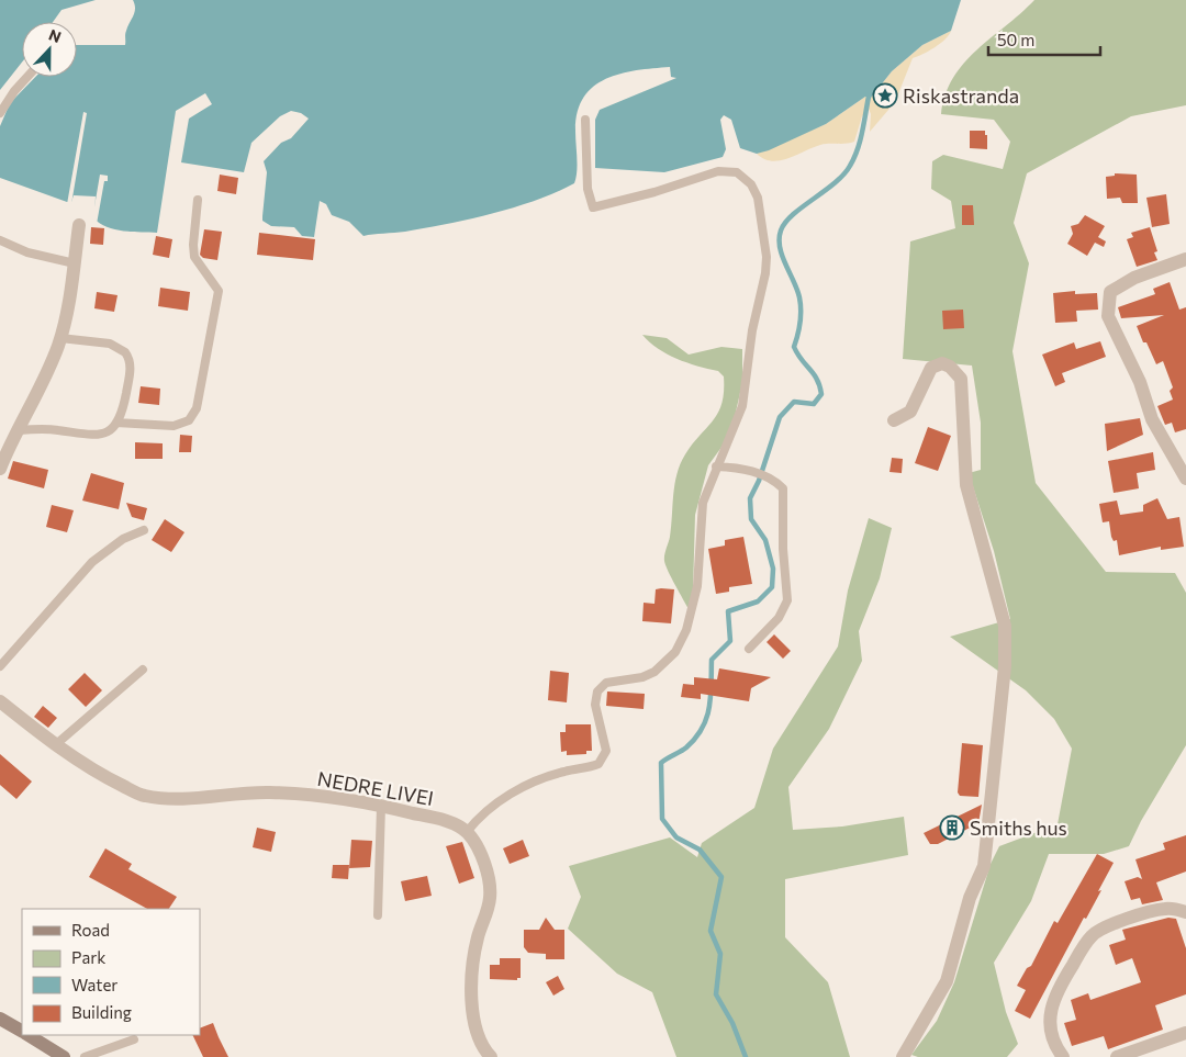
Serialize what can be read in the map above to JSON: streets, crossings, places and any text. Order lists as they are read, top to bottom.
{
  "streets": {
    "street": ["NEDRE LIVEI"]
  },
  "places": {
    "place": ["Riskastranda"],
    "building": ["Smiths hus"]
  },
  "legend": [
    "Road",
    "Park",
    "Water",
    "Building"
  ],
  "scale_bar": "50 m",
  "north": "top"
}
